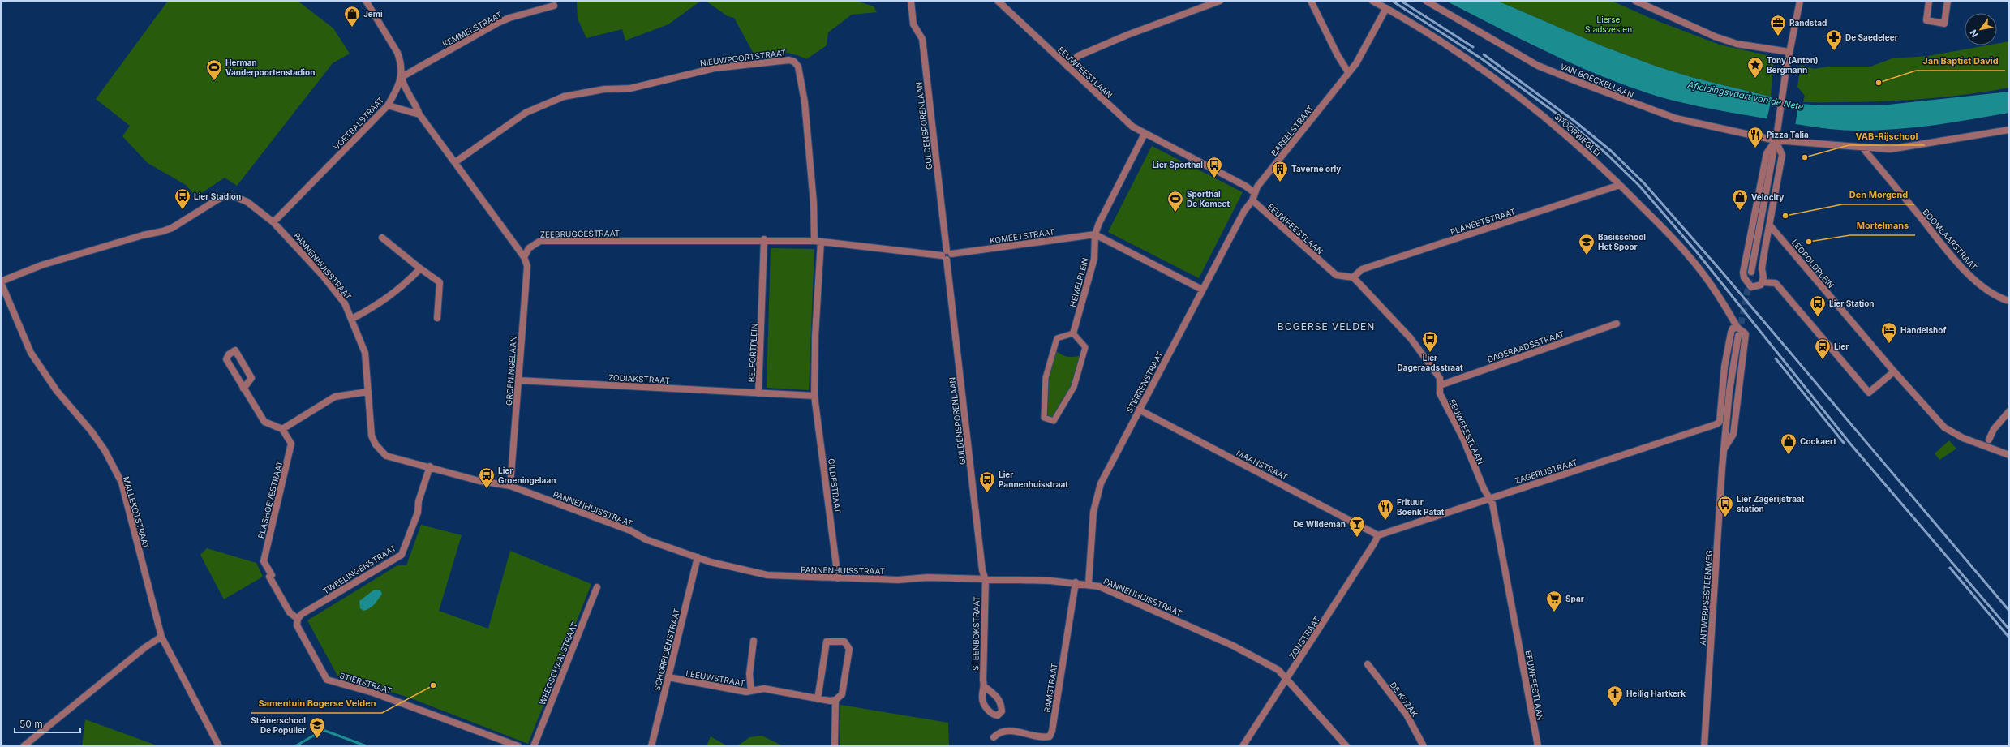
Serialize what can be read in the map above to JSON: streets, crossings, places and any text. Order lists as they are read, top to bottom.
{
  "streets": {
    "street": [
      "KEMMELSTRAAT",
      "NIEUWPOORTSTRAAT",
      "EEUWFEESTLAAN",
      "VAN BOECKELLAAN",
      "VOETBALSTRAAT",
      "GULDENSPORENLAAN",
      "BAREELSTRAAT",
      "SPOORWEGLEI",
      "PLANEETSTRAAT",
      "ZEEBRUGGESTRAAT",
      "KOMEETSTRAAT",
      "BOOMLAARSTRAAT",
      "LEOPOLDPLEIN",
      "PANNENHUISSTRAAT",
      "HEMELPLEIN",
      "DAGERAADSSTRAAT",
      "BELFORTPLEIN",
      "GROENINGELAAN",
      "ZODIAKSTRAAT",
      "STERRENSTRAAT",
      "MAANSTRAAT",
      "ZAGERIJSTRAAT",
      "GILDESTRAAT",
      "PLASHOEVESTRAAT",
      "MALLEKOTSTRAAT",
      "TWEELINGENSTRAAT",
      "ANTWERPSESTEENWEG",
      "STEENBOKSTRAAT",
      "ZONSTRAAT",
      "SCHORPIOENSTRAAT",
      "WEEGSCHAALSTRAAT",
      "LEEUWSTRAAT",
      "STIERSTRAAT",
      "RAMSTRAAT",
      "DE KOZAK"
    ]
  },
  "crossings": [
    ["KEMMELSTRAAT", "VOETBALSTRAAT"],
    ["NIEUWPOORTSTRAAT", "ZEEBRUGGESTRAAT"],
    ["NIEUWPOORTSTRAAT", "KOMEETSTRAAT"],
    ["EEUWFEESTLAAN", "BAREELSTRAAT"],
    ["EEUWFEESTLAAN", "PLANEETSTRAAT"],
    ["EEUWFEESTLAAN", "DAGERAADSSTRAAT"],
    ["EEUWFEESTLAAN", "STERRENSTRAAT"],
    ["EEUWFEESTLAAN", "ZAGERIJSTRAAT"],
    ["VAN BOECKELLAAN", "BOOMLAARSTRAAT"],
    ["VOETBALSTRAAT", "PANNENHUISSTRAAT"],
    ["GULDENSPORENLAAN", "KOMEETSTRAAT"],
    ["GULDENSPORENLAAN", "PANNENHUISSTRAAT"],
    ["GULDENSPORENLAAN", "STEENBOKSTRAAT"],
    ["BAREELSTRAAT", "SPOORWEGLEI"],
    ["BAREELSTRAAT", "STERRENSTRAAT"],
    ["SPOORWEGLEI", "PLANEETSTRAAT"],
    ["SPOORWEGLEI", "ZAGERIJSTRAAT"],
    ["SPOORWEGLEI", "ANTWERPSESTEENWEG"],
    ["ZEEBRUGGESTRAAT", "KOMEETSTRAAT"],
    ["ZEEBRUGGESTRAAT", "BELFORTPLEIN"],
    ["ZEEBRUGGESTRAAT", "GROENINGELAAN"],
    ["KOMEETSTRAAT", "HEMELPLEIN"],
    ["PANNENHUISSTRAAT", "GROENINGELAAN"],
    ["PANNENHUISSTRAAT", "STERRENSTRAAT"],
    ["PANNENHUISSTRAAT", "GILDESTRAAT"],
    ["PANNENHUISSTRAAT", "MALLEKOTSTRAAT"],
    ["PANNENHUISSTRAAT", "TWEELINGENSTRAAT"],
    ["PANNENHUISSTRAAT", "STEENBOKSTRAAT"],
    ["PANNENHUISSTRAAT", "ZONSTRAAT"],
    ["PANNENHUISSTRAAT", "SCHORPIOENSTRAAT"],
    ["PANNENHUISSTRAAT", "RAMSTRAAT"],
    ["BELFORTPLEIN", "ZODIAKSTRAAT"],
    ["BELFORTPLEIN", "GILDESTRAAT"],
    ["GROENINGELAAN", "ZODIAKSTRAAT"],
    ["STERRENSTRAAT", "MAANSTRAAT"],
    ["MAANSTRAAT", "ZAGERIJSTRAAT"],
    ["MAANSTRAAT", "ZONSTRAAT"],
    ["ZAGERIJSTRAAT", "ANTWERPSESTEENWEG"],
    ["ZAGERIJSTRAAT", "ZONSTRAAT"],
    ["PLASHOEVESTRAAT", "TWEELINGENSTRAAT"],
    ["PLASHOEVESTRAAT", "STIERSTRAAT"],
    ["TWEELINGENSTRAAT", "STIERSTRAAT"],
    ["SCHORPIOENSTRAAT", "LEEUWSTRAAT"]
  ],
  "districts": ["BOGERSE VELDEN"],
  "water": ["Afleidingsvaart van de Nete"],
  "parks": ["Lierse Stadsvesten"],
  "places": {
    "shop": ["Jemi", "Velocity", "Cockaert"],
    "office": ["Randstad"],
    "pharmacy": ["De Saedeleer"],
    "place": ["Tony (Anton) Bergmann"],
    "sports": ["Herman Vanderpoortenstadion", "Sporthal De Komeet"],
    "other": [
      "Jan Baptist David",
      "VAB-Rijschool",
      "Den Morgend",
      "Mortelmans",
      "Samentuin Bogerse Velden"
    ],
    "restaurant": ["Pizza Talia", "Frituur Boenk Patat"],
    "bus stop": [
      "Lier Sporthal",
      "Lier Stadion",
      "Lier Station",
      "Lier Dageraadsstraat",
      "Lier Groeningelaan",
      "Lier Pannenhuisstraat",
      "Lier Zagerijstraat station"
    ],
    "building": ["Taverne orly"],
    "school or university": ["Basisschool Het Spoor", "Steinerschool De Populier"],
    "hotel": ["Handelshof"],
    "station": ["Lier"],
    "bar": ["De Wildeman"],
    "supermarket": ["Spar"],
    "church": ["Heilig Hartkerk"]
  },
  "scale_bar": "50 m",
  "north": "bottom left"
}
